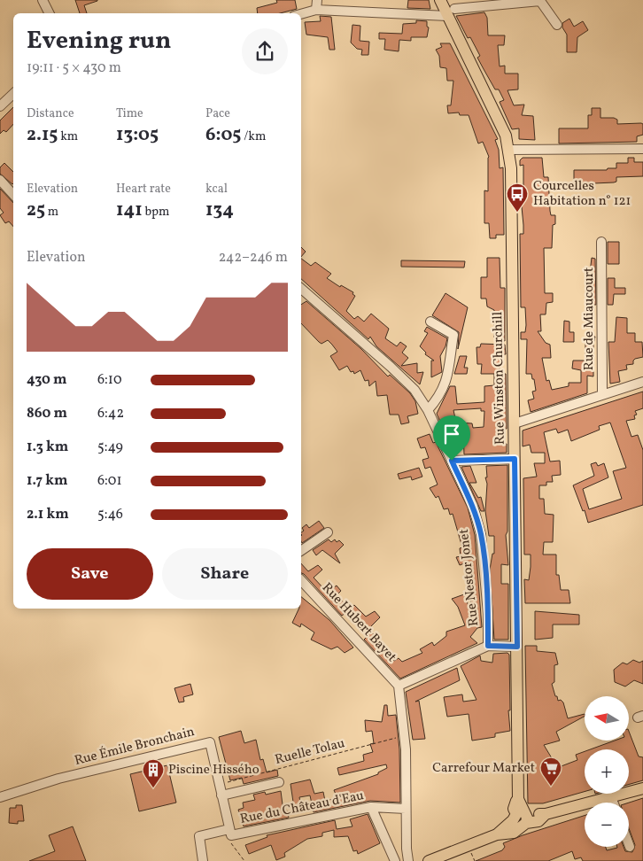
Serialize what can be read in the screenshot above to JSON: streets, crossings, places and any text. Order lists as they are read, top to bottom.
{
  "streets": {
    "main road": ["Rue Winston Churchill"],
    "street": [
      "Rue de Miaucourt",
      "Rue Nestor Jonet",
      "Rue Hubert Bayet",
      "Rue Émile Bronchain",
      "Rue du Château d'Eau"
    ],
    "path": ["Ruelle Tolau"]
  },
  "crossings": [
    ["Rue Émile Bronchain", "Ruelle Tolau"],
    ["Rue Émile Bronchain", "Rue du Château d'Eau"]
  ],
  "places": {
    "bus stop": ["Courcelles Habitation n° 121"],
    "supermarket": ["Carrefour Market"],
    "building": ["Piscine Hissého"]
  },
  "north": "left",
  "page": {
    "heading": ["Evening run", "19:11 · 5 × 430 m"],
    "stats": [
      ["Distance", "2.15 km"],
      ["Time", "13:05"],
      ["Pace", "6:05 /km"],
      ["Elevation", "25 m"],
      ["Heart rate", "141 bpm"],
      ["kcal", "134"]
    ],
    "chart": ["Elevation", "242–246 m"],
    "list": [
      {
        "name": "430 m",
        "note": "6:10"
      },
      {
        "name": "860 m",
        "note": "6:42"
      },
      {
        "name": "1.3 km",
        "note": "5:49"
      },
      {
        "name": "1.7 km",
        "note": "6:01"
      },
      {
        "name": "2.1 km",
        "note": "5:46"
      }
    ],
    "buttons": ["Save", "Share"],
    "map_buttons": ["+", "−"]
  }
}
